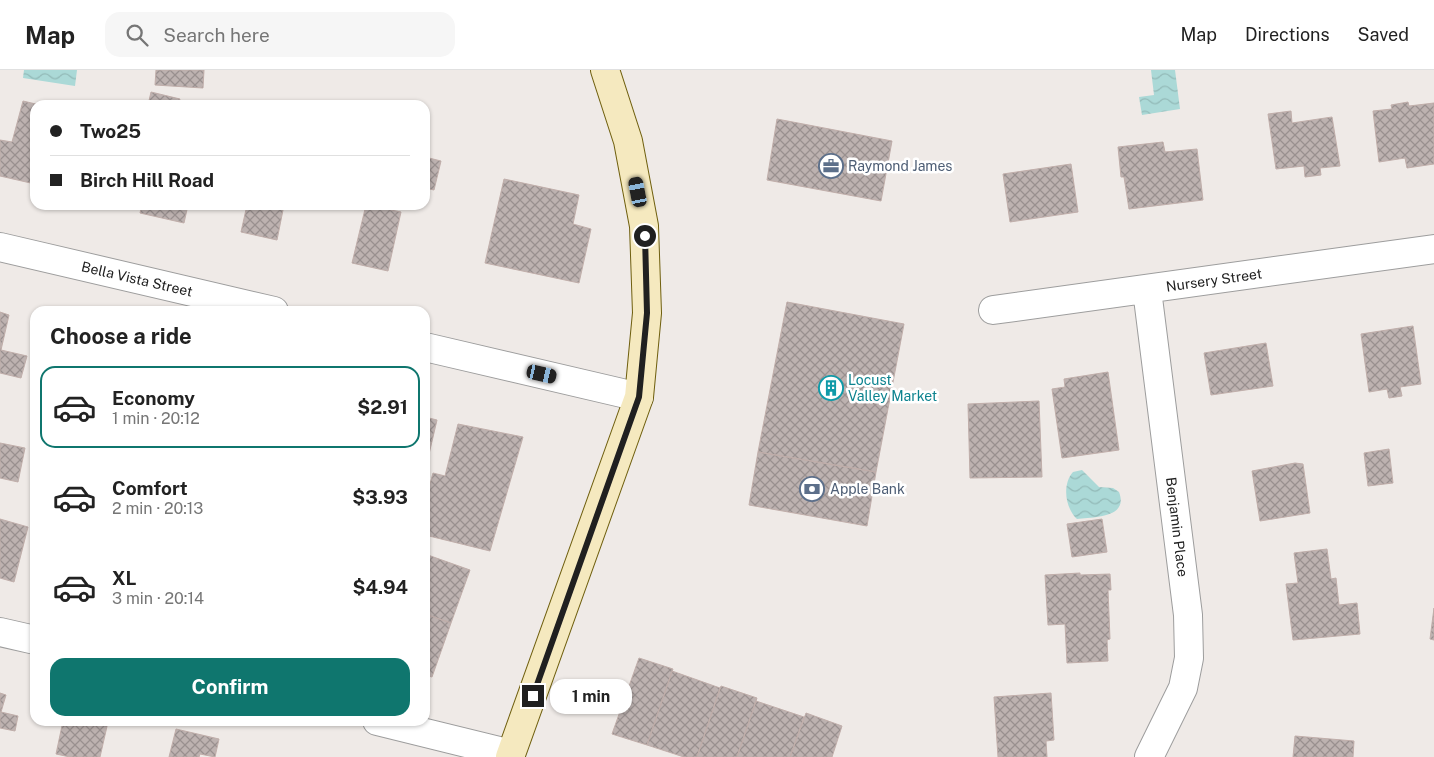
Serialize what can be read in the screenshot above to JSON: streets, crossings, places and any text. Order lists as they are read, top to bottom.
{
  "streets": {
    "street": ["Bella Vista Street", "Nursery Street", "Benjamin Place"]
  },
  "crossings": [
    ["Nursery Street", "Benjamin Place"]
  ],
  "places": {
    "office": ["Raymond James"],
    "building": ["Locust Valley Market"],
    "bank": ["Apple Bank"]
  },
  "page": {
    "header": "Map",
    "search": "Search here",
    "nav": ["Map", "Directions", "Saved"],
    "banner": ["Two25", "Birch Hill Road"],
    "heading": "Choose a ride",
    "list": [
      {
        "name": "Economy",
        "note": "1 min · 20:12",
        "value": "$2.91"
      },
      {
        "name": "Comfort",
        "note": "2 min · 20:13",
        "value": "$3.93"
      },
      {
        "name": "XL",
        "note": "3 min · 20:14",
        "value": "$4.94"
      }
    ],
    "buttons": "Confirm",
    "bubble": "1 min"
  }
}
